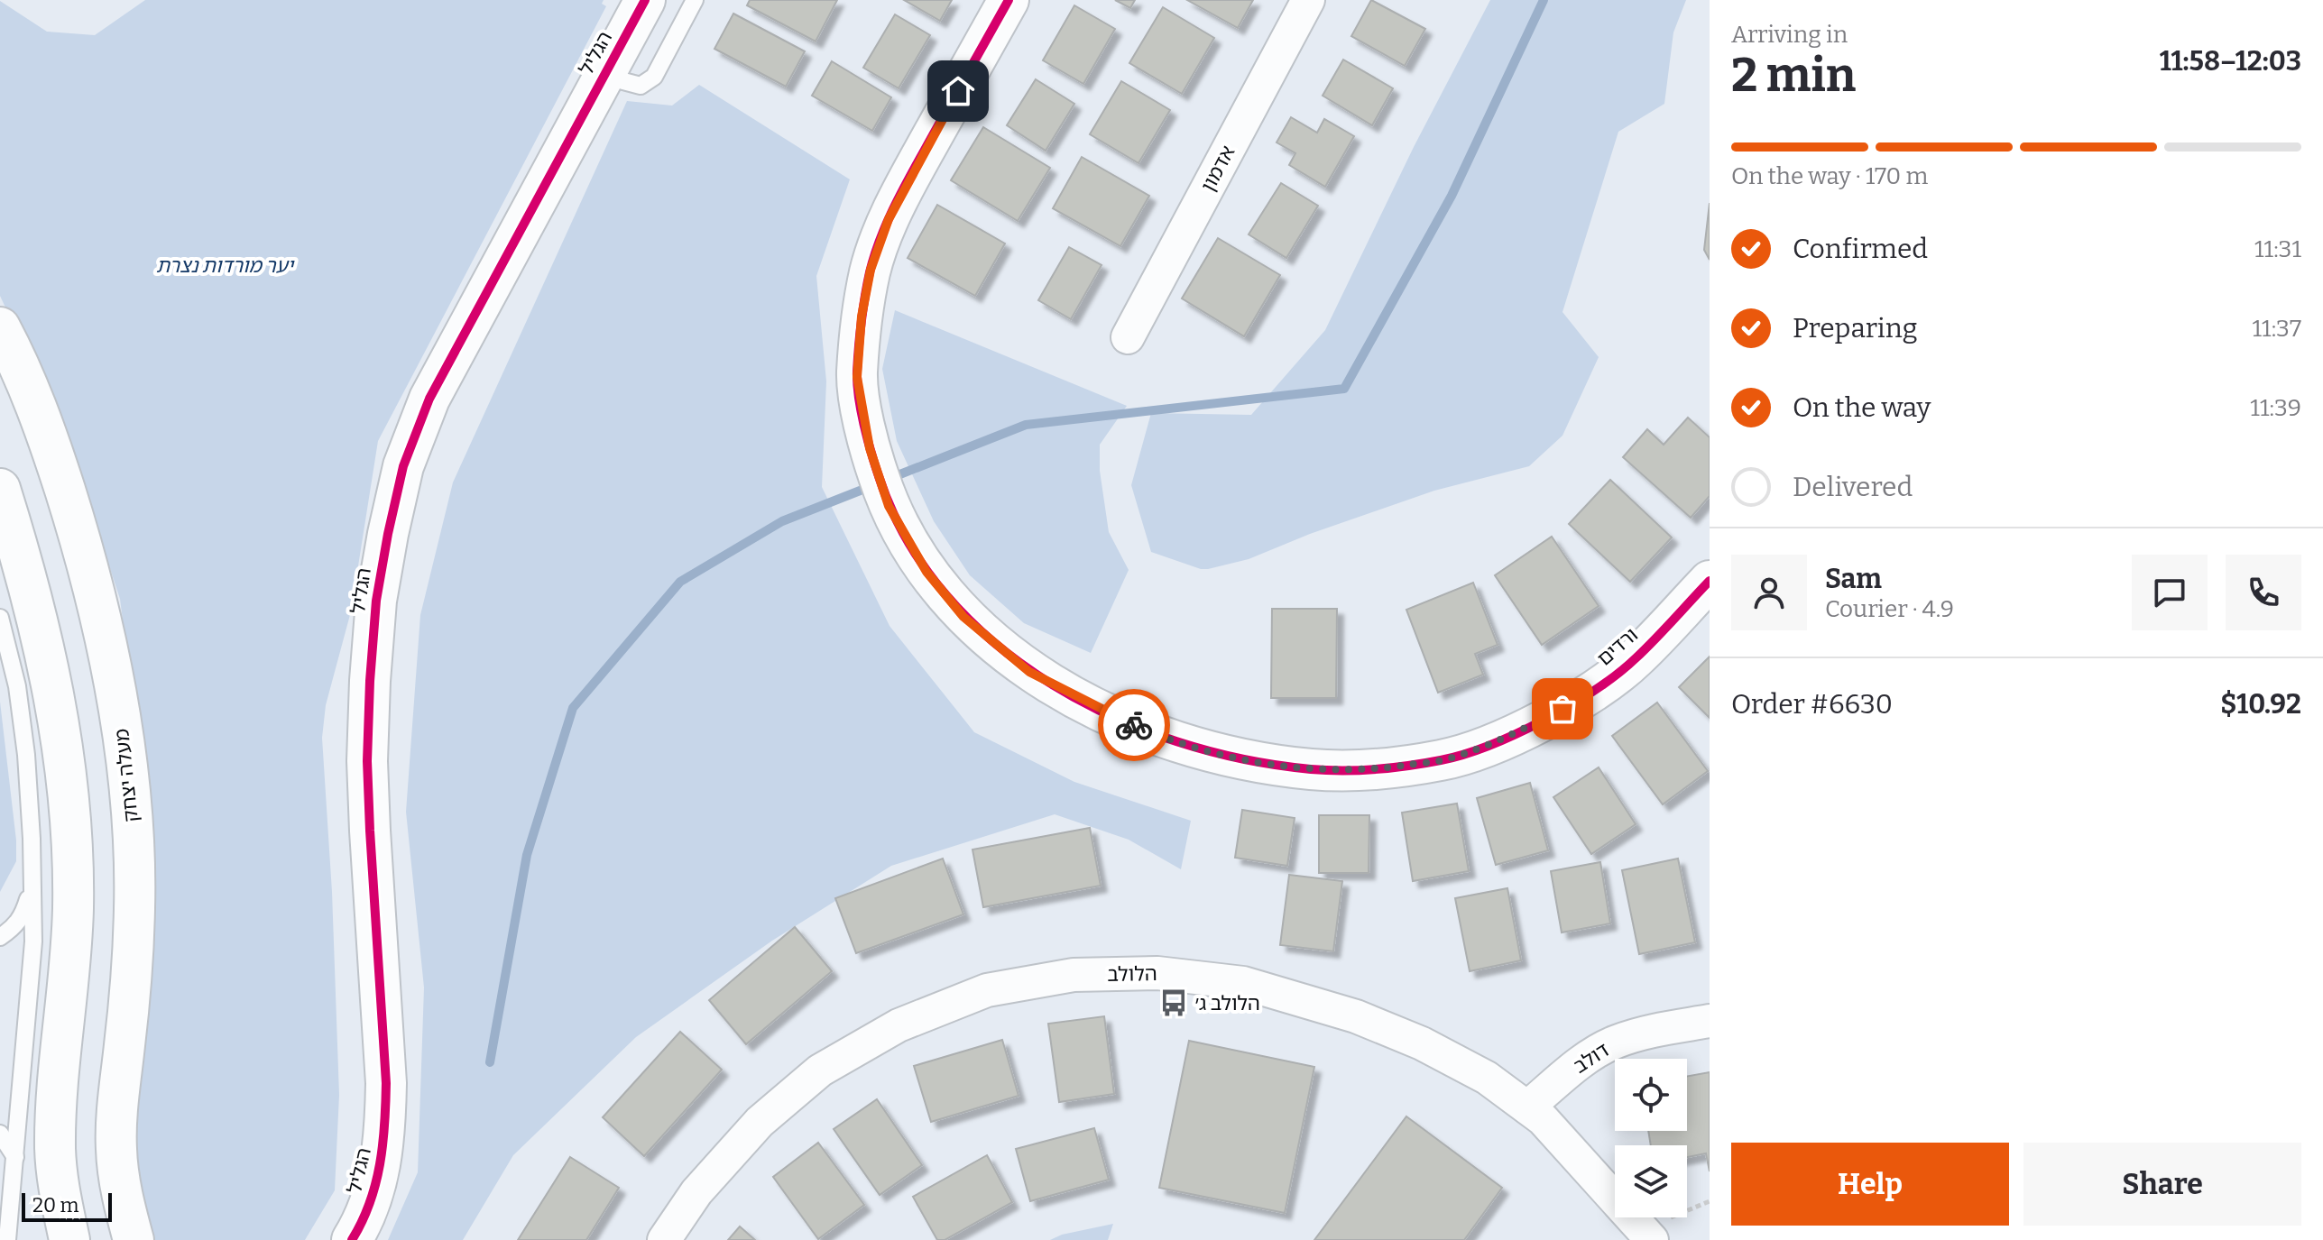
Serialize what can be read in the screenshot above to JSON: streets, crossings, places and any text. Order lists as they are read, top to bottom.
{
  "streets": {
    "street": [
      "הגליל",
      "אדמון",
      "ורדים",
      "מעלה יצחק",
      "הלולב",
      "דולב"
    ]
  },
  "crossings": [
    ["הלולב", "דולב"]
  ],
  "parks": ["יער מורדות נצרת"],
  "places": {
    "bus stop": ["הלולב ג׳"]
  },
  "scale_bar": "20 m",
  "page": {
    "heading": ["2 min", "Arriving in", "11:58–12:03"],
    "panel": [
      "Sam",
      "Courier · 4.9",
      "Order #6630",
      "$10.92"
    ],
    "bar": "On the way · 170 m",
    "list": [
      ["Confirmed", "11:31"],
      ["Preparing", "11:37"],
      ["On the way", "11:39"],
      "Delivered"
    ],
    "buttons": ["Help", "Share"],
    "scale": "20 m"
  }
}
